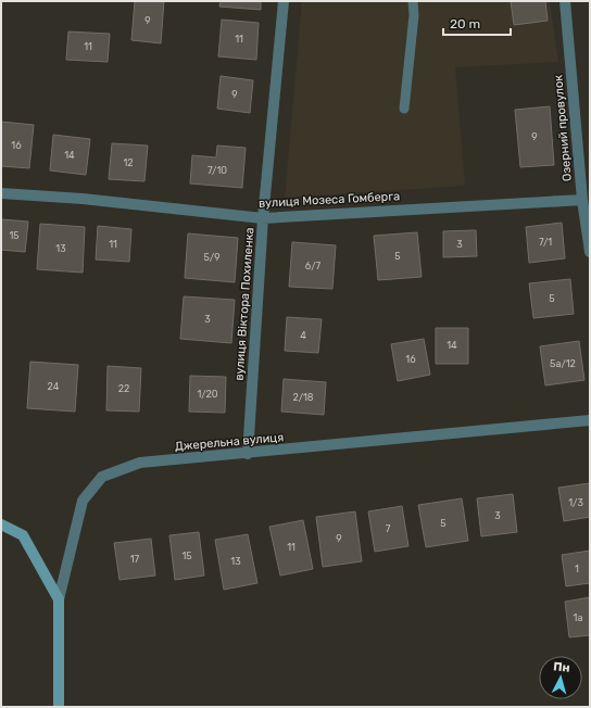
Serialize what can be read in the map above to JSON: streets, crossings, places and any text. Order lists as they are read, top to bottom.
{
  "streets": {
    "street": [
      "Озерний провулок",
      "вулиця Мозеса Гомберга",
      "вулиця Віктора Похиленка",
      "Джерельна вулиця"
    ]
  },
  "crossings": [
    ["Озерний провулок", "вулиця Мозеса Гомберга"],
    ["вулиця Мозеса Гомберга", "вулиця Віктора Похиленка"],
    ["вулиця Віктора Похиленка", "Джерельна вулиця"]
  ],
  "house_numbers": [
    "9",
    "11",
    "11",
    "9",
    "9",
    "16",
    "14",
    "12",
    "7/10",
    "15",
    "7/1",
    "11",
    "3",
    "13",
    "5",
    "5/9",
    "6/7",
    "5",
    "3",
    "4",
    "14",
    "16",
    "5а/12",
    "24",
    "22",
    "1/20",
    "2/18",
    "1/3",
    "3",
    "5",
    "7",
    "9",
    "11",
    "15",
    "17",
    "13",
    "1",
    "1а"
  ],
  "scale_bar": "20 m",
  "north": "top"
}
